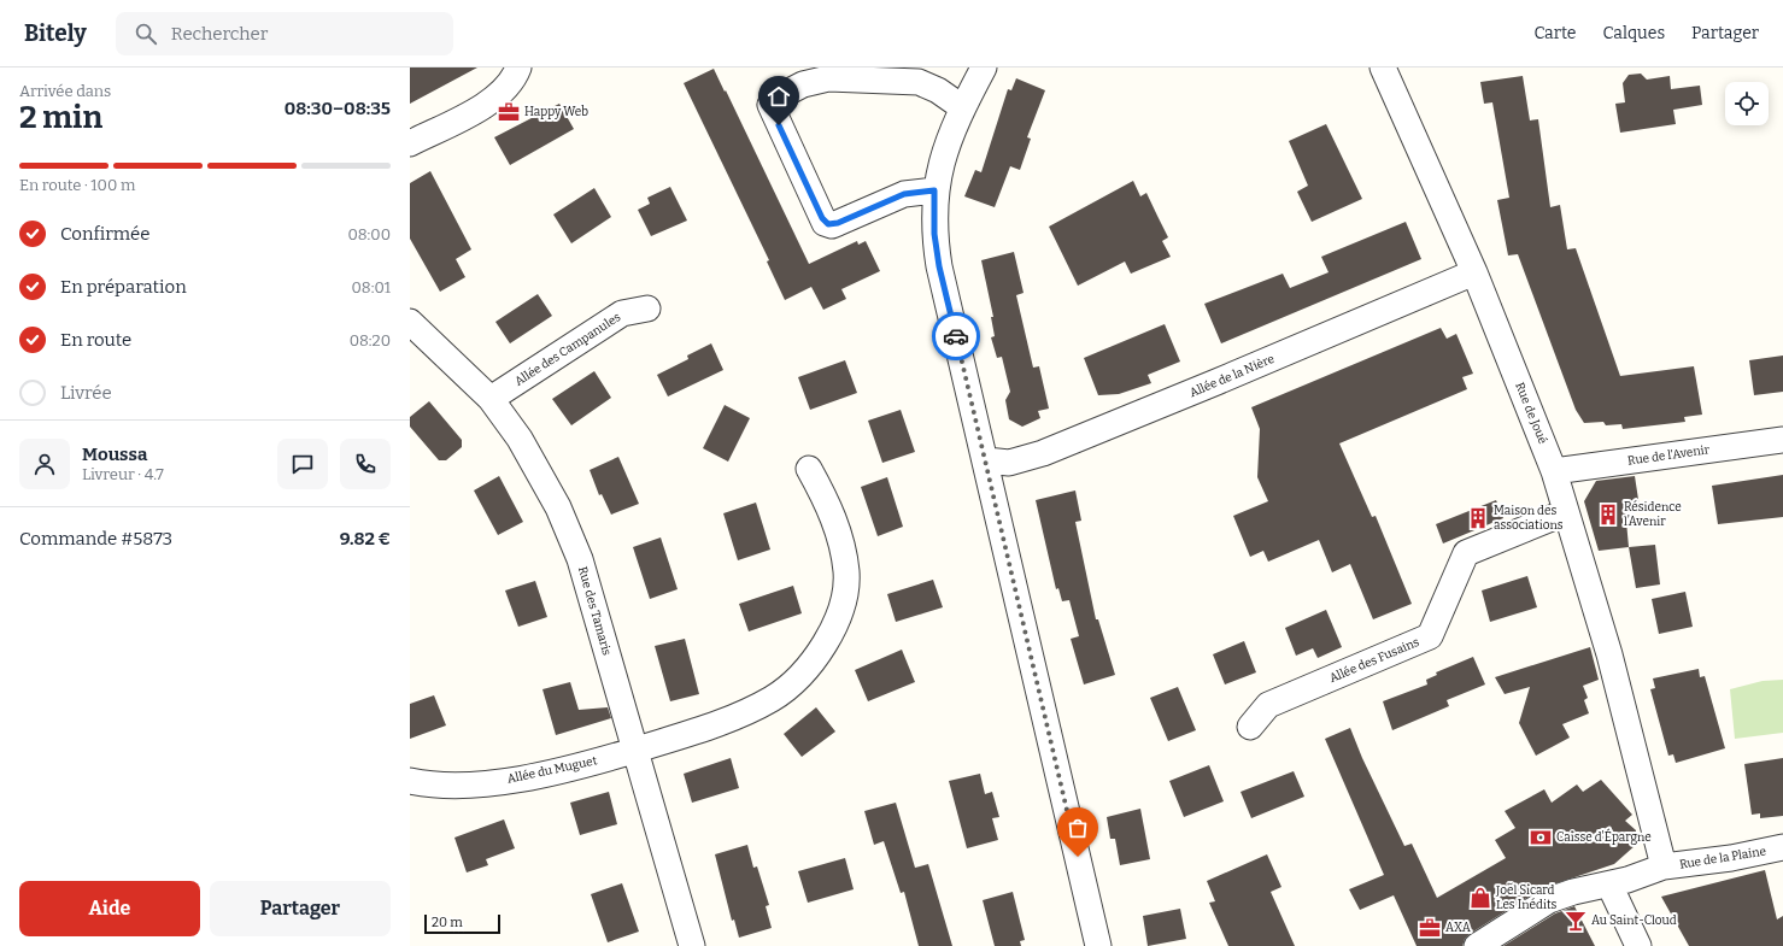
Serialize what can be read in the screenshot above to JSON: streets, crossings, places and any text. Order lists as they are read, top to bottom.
{
  "streets": {
    "street": [
      "Allée des Campanules",
      "Allée de la Nière",
      "Rue de Joué",
      "Rue de l'Avenir",
      "Rue des Tamaris",
      "Allée des Fusains",
      "Allée du Muguet",
      "Rue de la Plaine"
    ]
  },
  "crossings": [
    ["Allée des Campanules", "Rue des Tamaris"],
    ["Allée de la Nière", "Rue de Joué"],
    ["Rue de Joué", "Rue de l'Avenir"],
    ["Rue de Joué", "Allée des Fusains"],
    ["Rue de Joué", "Rue de la Plaine"],
    ["Rue des Tamaris", "Allée du Muguet"]
  ],
  "places": {
    "office": ["Happy Web", "AXA"],
    "building": ["Résidence l’Avenir", "Maison des associations"],
    "bank": ["Caisse d'Épargne"],
    "shop": ["Joël Sicard Les Inédits"],
    "bar": ["Au Saint-Cloud"]
  },
  "scale_bar": "20 m",
  "page": {
    "header": "Bitely",
    "search": "Rechercher",
    "nav": ["Carte", "Calques", "Partager"],
    "heading": ["2 min", "Arrivée dans", "08:30–08:35"],
    "panel": [
      "Moussa",
      "Livreur · 4.7",
      "Commande #5873",
      "9.82 €"
    ],
    "bar": "En route · 100 m",
    "list": [
      ["Confirmée", "08:00"],
      ["En préparation", "08:01"],
      ["En route", "08:20"],
      "Livrée"
    ],
    "buttons": ["Aide", "Partager"],
    "scale": "20 m"
  }
}
